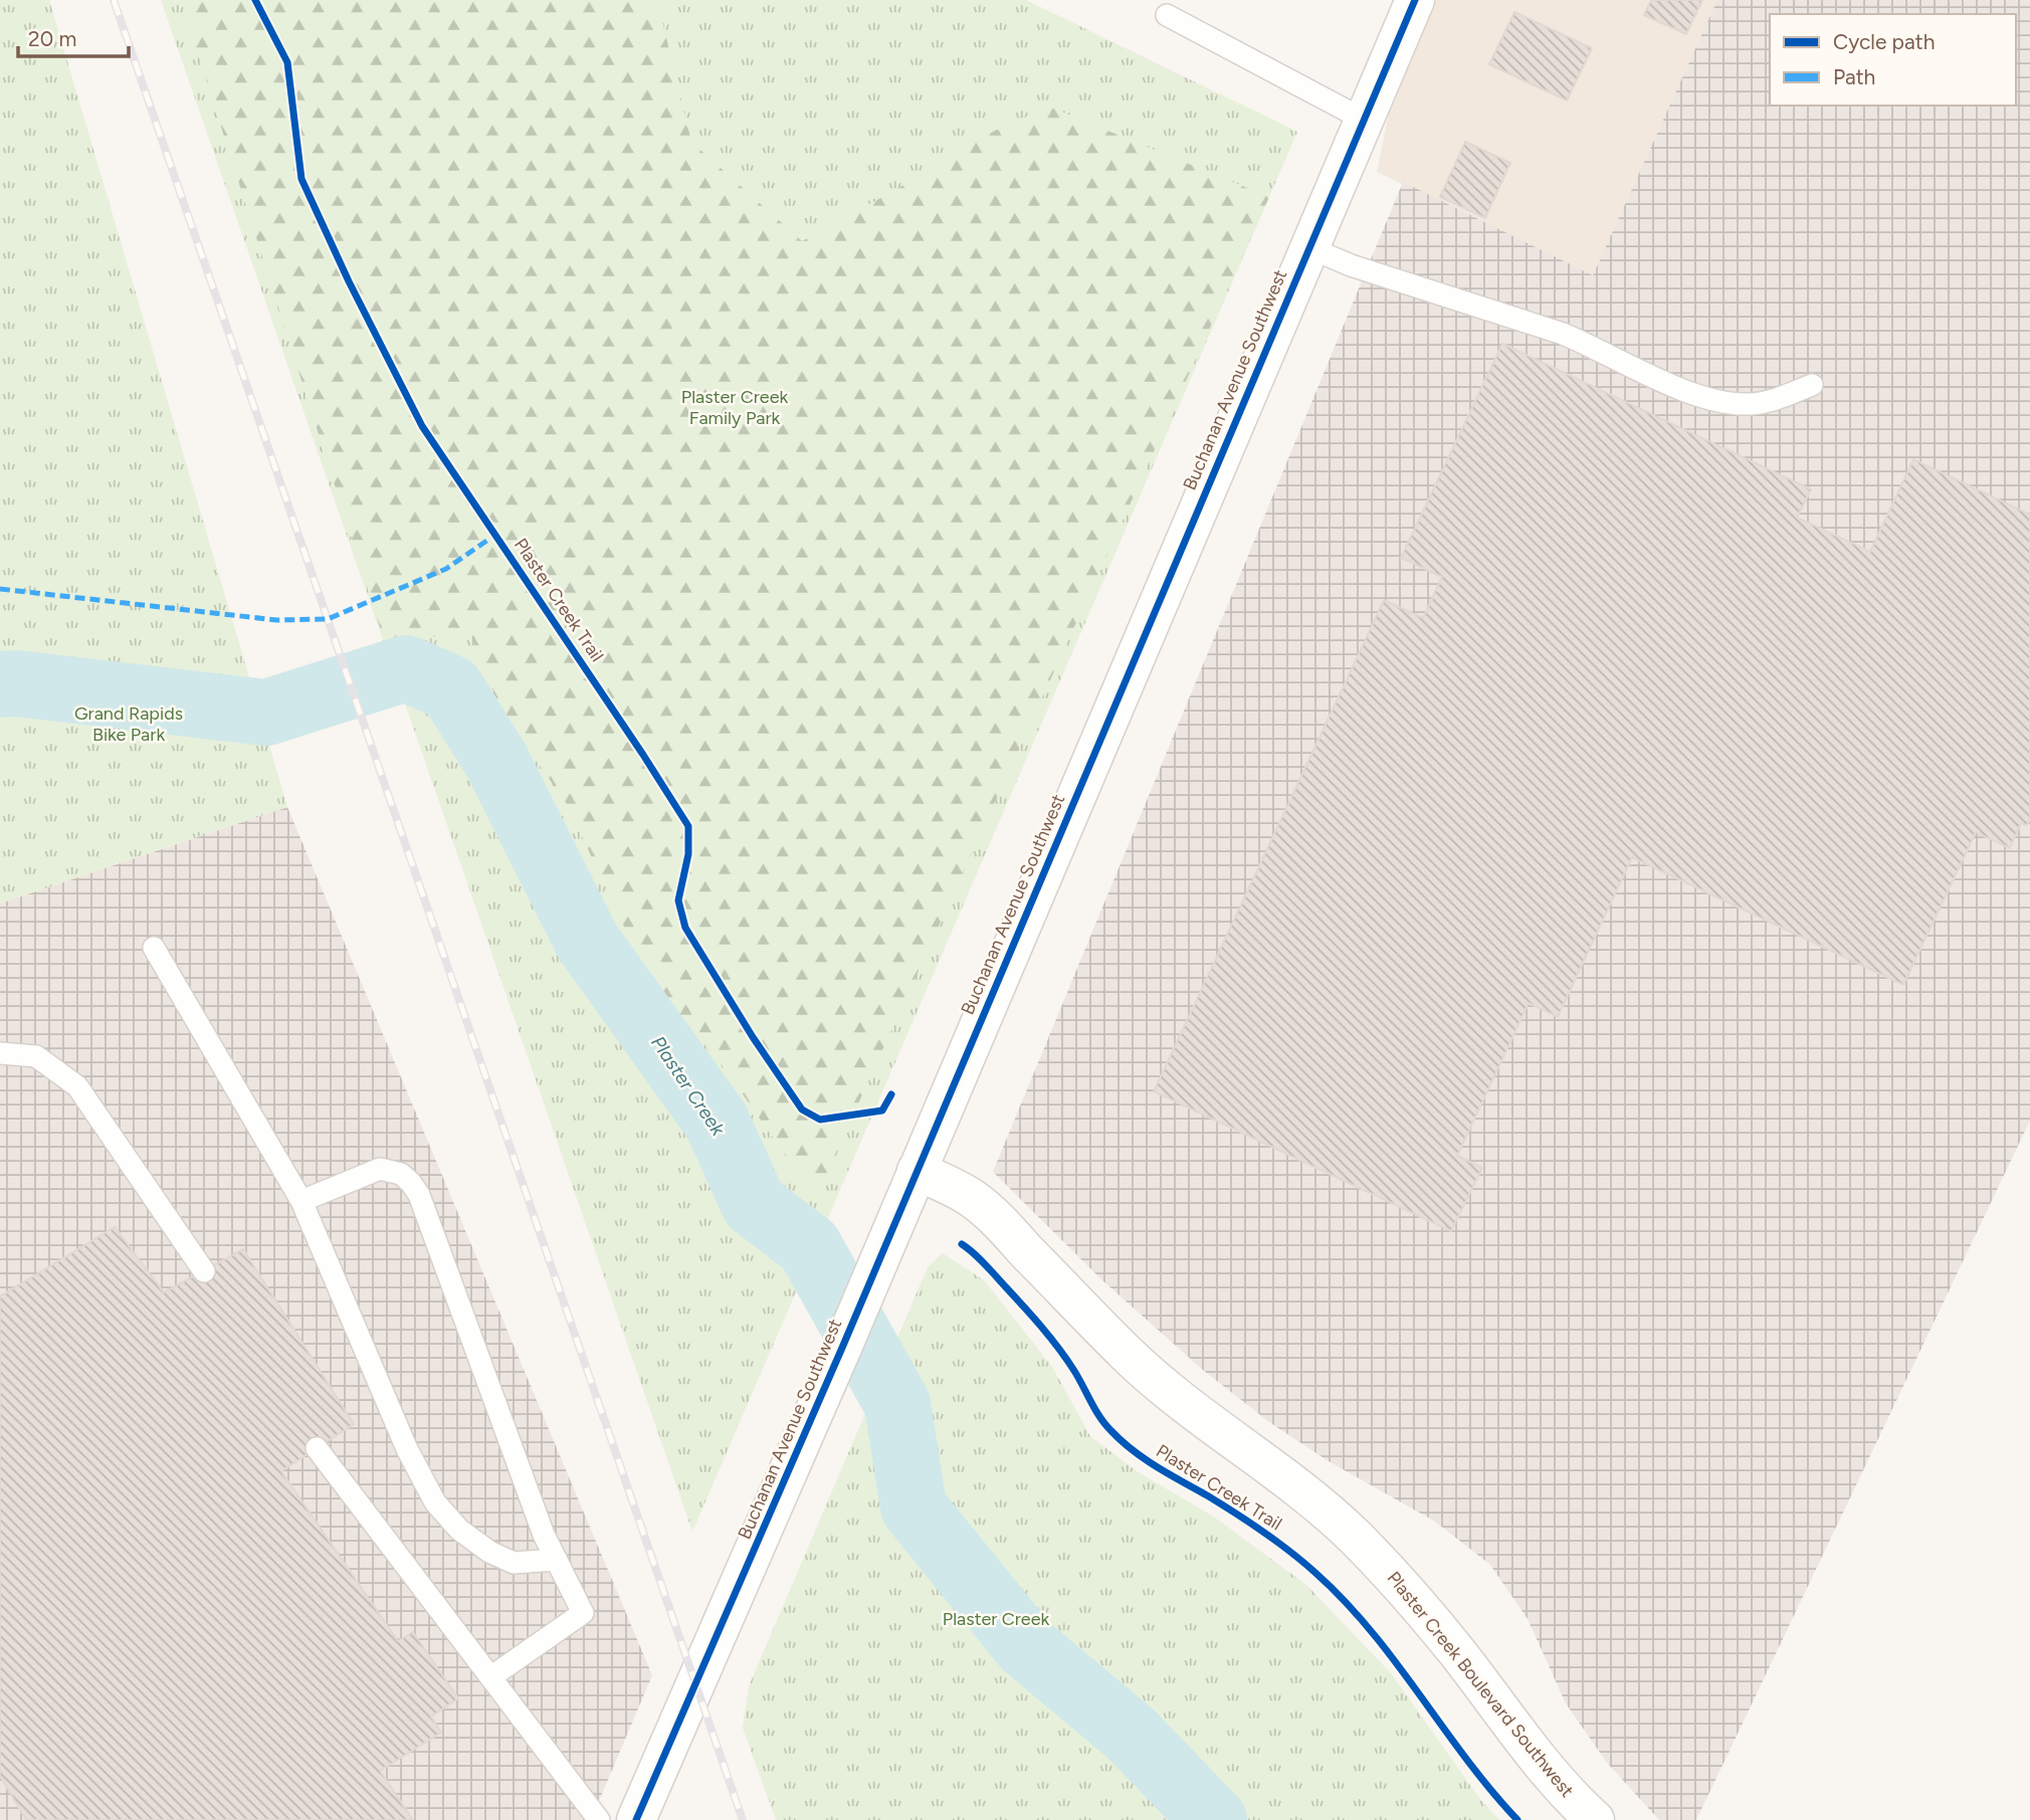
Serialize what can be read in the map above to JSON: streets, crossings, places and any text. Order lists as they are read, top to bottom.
{
  "streets": {
    "street": ["Buchanan Avenue Southwest", "Plaster Creek Boulevard Southwest"],
    "cycle path": ["Plaster Creek Trail"]
  },
  "crossings": [
    ["Buchanan Avenue Southwest", "Plaster Creek Boulevard Southwest"]
  ],
  "water": ["Plaster Creek"],
  "parks": ["Plaster Creek Family Park", "Grand Rapids Bike Park", "Plaster Creek"],
  "legend": ["Cycle path", "Path"],
  "scale_bar": "20 m"
}
